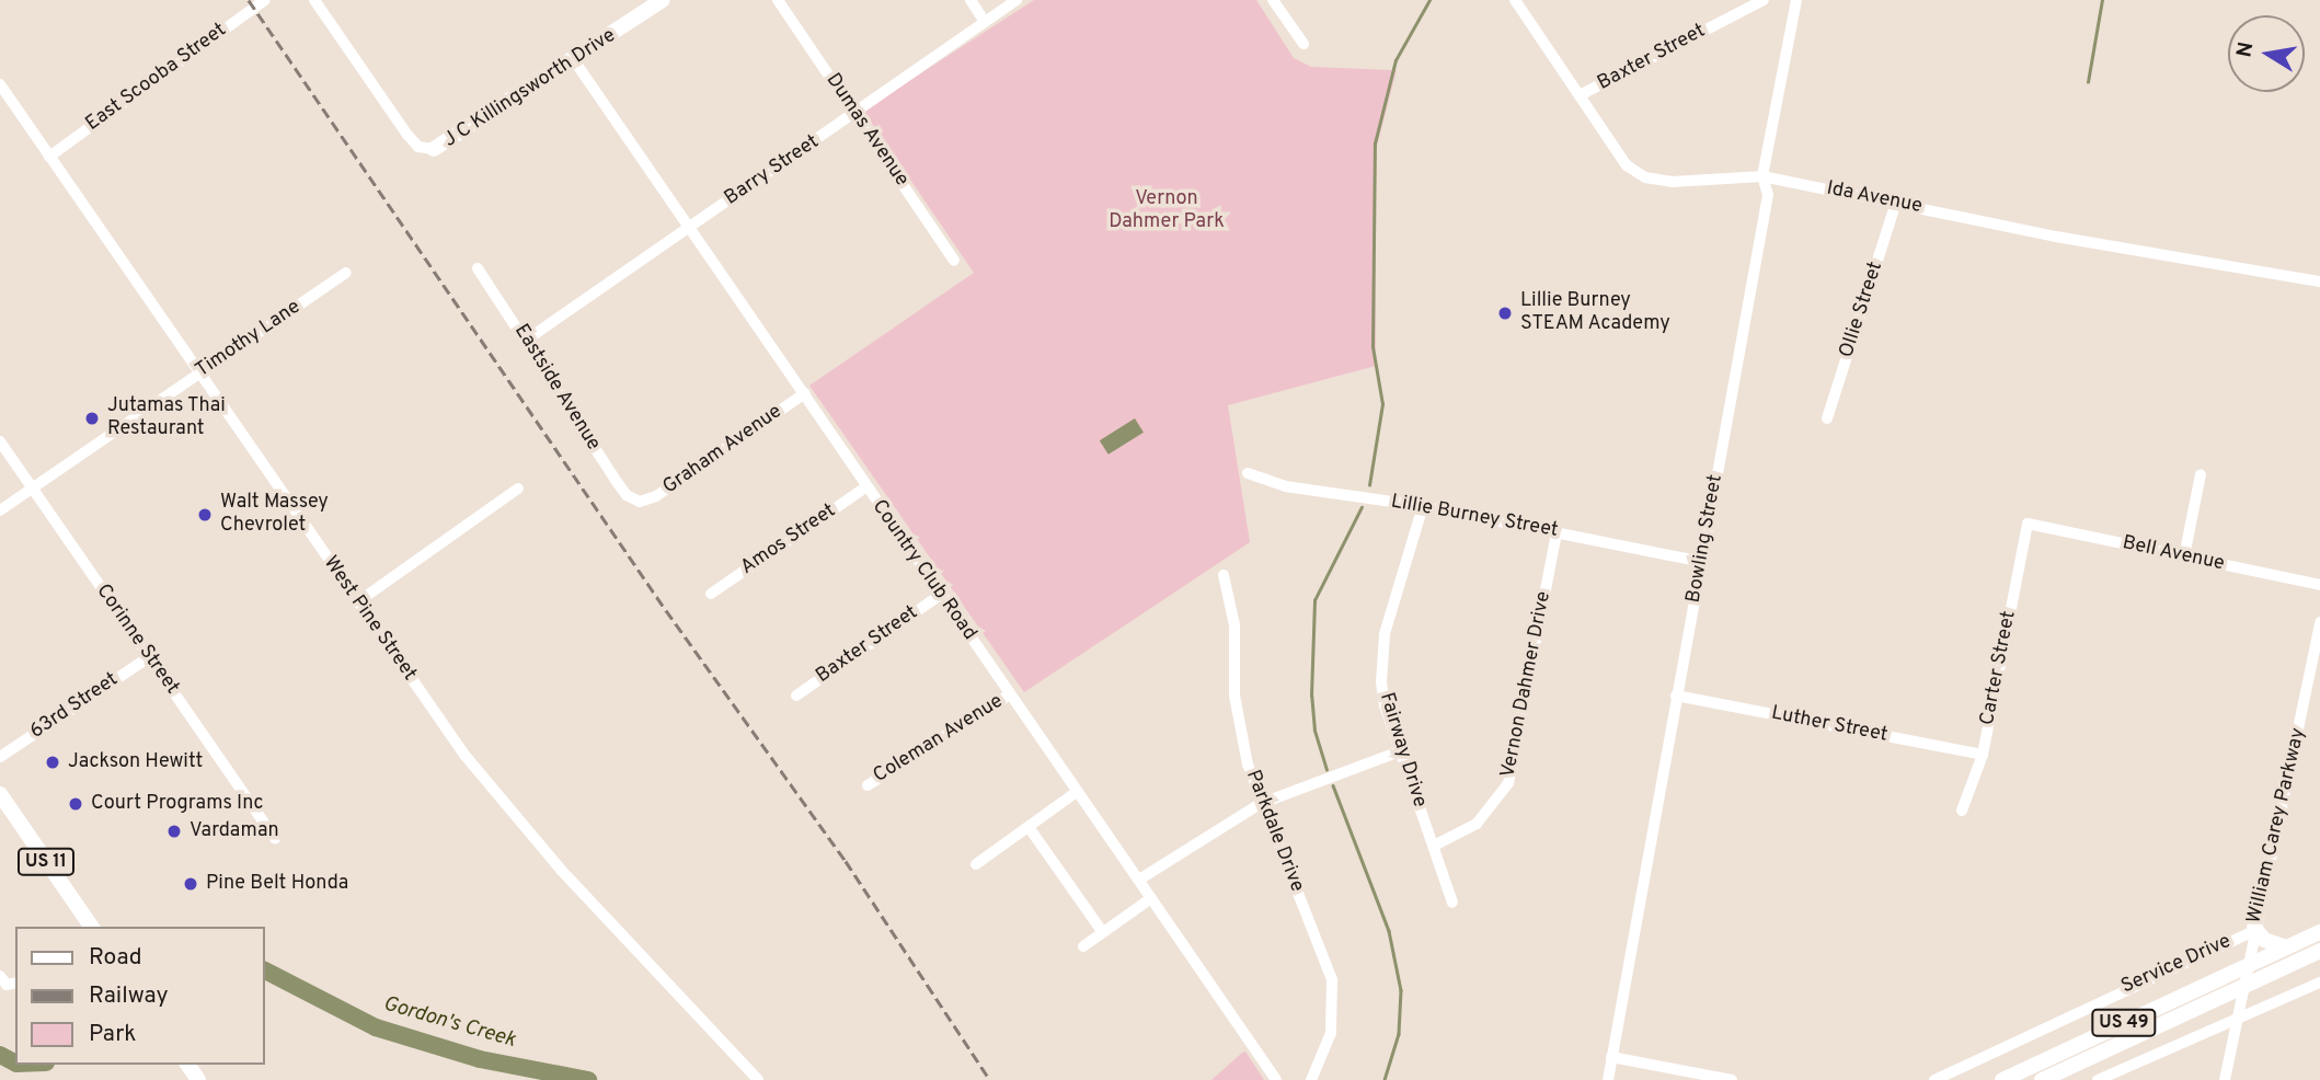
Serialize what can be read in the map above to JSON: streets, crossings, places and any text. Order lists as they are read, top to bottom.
{
  "streets": {
    "main road": ["J C Killingsworth Drive", "US 11", "US 49"],
    "street": [
      "Baxter Street",
      "East Scooba Street",
      "Dumas Avenue",
      "Barry Street",
      "Ida Avenue",
      "Ollie Street",
      "Timothy Lane",
      "Eastside Avenue",
      "Graham Avenue",
      "Lillie Burney Street",
      "Bowling Street",
      "Amos Street",
      "Bell Avenue",
      "Country Club Road",
      "West Pine Street",
      "Corinne Street",
      "Carter Street",
      "Vernon Dahmer Drive",
      "63rd Street",
      "Luther Street",
      "Coleman Avenue",
      "Fairway Drive",
      "William Carey Parkway",
      "Parkdale Drive",
      "Service Drive"
    ]
  },
  "crossings": [
    ["Baxter Street", "Ida Avenue"],
    ["Baxter Street", "Country Club Road"],
    ["East Scooba Street", "West Pine Street"],
    ["J C Killingsworth Drive", "Country Club Road"],
    ["Dumas Avenue", "Barry Street"],
    ["Barry Street", "Eastside Avenue"],
    ["Barry Street", "Country Club Road"],
    ["Ida Avenue", "Ollie Street"],
    ["Ida Avenue", "Bowling Street"],
    ["Timothy Lane", "West Pine Street"],
    ["Timothy Lane", "Corinne Street"],
    ["Eastside Avenue", "Graham Avenue"],
    ["Graham Avenue", "Country Club Road"],
    ["Lillie Burney Street", "Bowling Street"],
    ["Lillie Burney Street", "Vernon Dahmer Drive"],
    ["Lillie Burney Street", "Fairway Drive"],
    ["Bowling Street", "Luther Street"],
    ["Amos Street", "Country Club Road"],
    ["Bell Avenue", "Carter Street"],
    ["Country Club Road", "Coleman Avenue"],
    ["Corinne Street", "63rd Street"],
    ["Carter Street", "Luther Street"],
    ["Vernon Dahmer Drive", "Fairway Drive"],
    ["William Carey Parkway", "Service Drive"],
    ["William Carey Parkway", "US 49"]
  ],
  "water": ["Gordon's Creek"],
  "parks": ["Vernon Dahmer Park"],
  "places": [
    "Lillie Burney STEAM Academy",
    "Jutamas Thai Restaurant",
    "Walt Massey Chevrolet",
    "Jackson Hewitt",
    "Court Programs Inc",
    "Vardaman",
    "Pine Belt Honda"
  ],
  "legend": ["Road", "Railway", "Park"],
  "north": "left"
}
